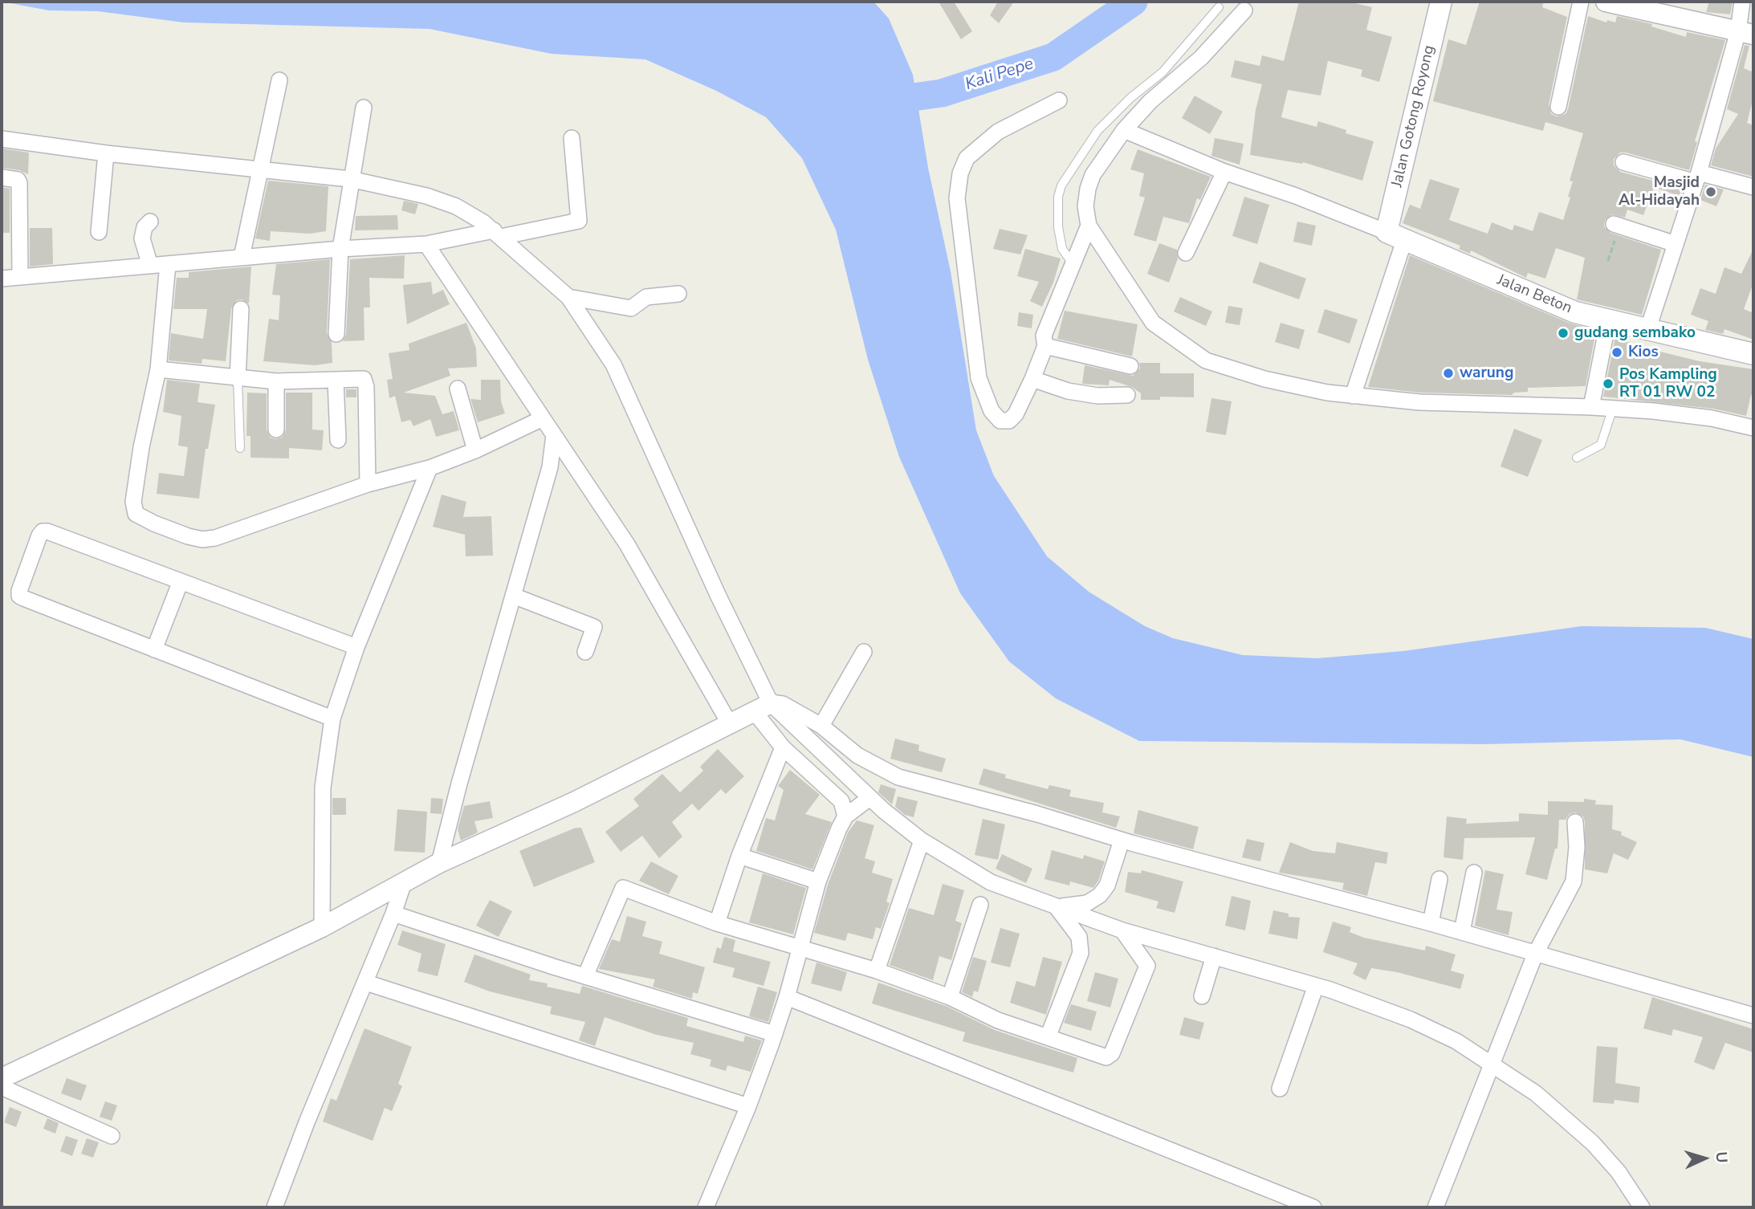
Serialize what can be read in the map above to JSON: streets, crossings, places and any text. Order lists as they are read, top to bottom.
{
  "streets": {
    "main road": ["Jalan Gotong Royong", "Jalan Beton"]
  },
  "crossings": [
    ["Jalan Gotong Royong", "Jalan Beton"]
  ],
  "water": ["Kali Pepe"],
  "places": [
    "Masjid Al-Hidayah",
    "gudang sembako",
    "Kios",
    "warung",
    "Pos Kampling RT 01 RW 02"
  ],
  "north": "right"
}
